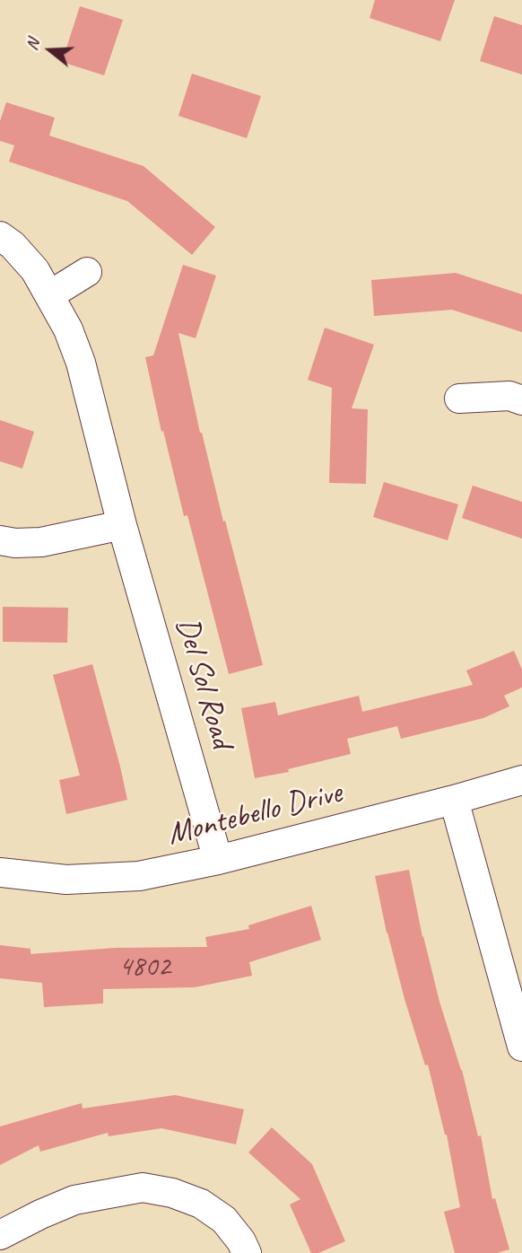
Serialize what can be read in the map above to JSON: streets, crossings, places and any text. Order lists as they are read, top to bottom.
{
  "streets": {
    "street": ["Del Sol Road", "Montebello Drive"]
  },
  "crossings": [
    ["Del Sol Road", "Montebello Drive"]
  ],
  "house_numbers": ["4802"],
  "north": "left"
}
